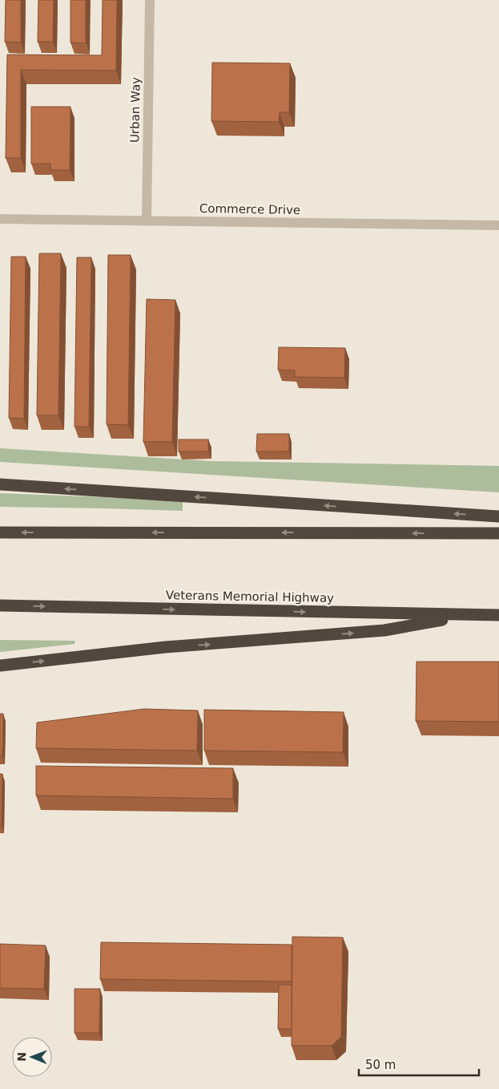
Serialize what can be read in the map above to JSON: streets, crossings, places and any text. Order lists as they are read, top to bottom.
{
  "streets": {
    "highway": ["Veterans Memorial Highway"],
    "street": ["Urban Way", "Commerce Drive"]
  },
  "crossings": [
    ["Urban Way", "Commerce Drive"]
  ],
  "scale_bar": "50 m",
  "north": "left"
}
